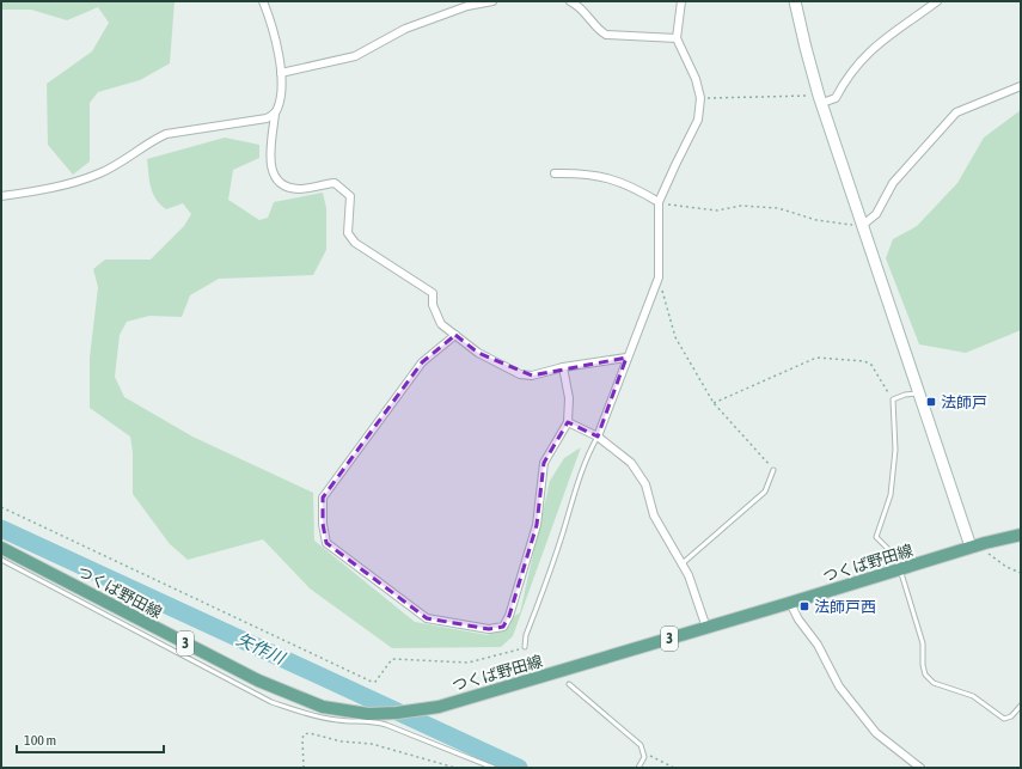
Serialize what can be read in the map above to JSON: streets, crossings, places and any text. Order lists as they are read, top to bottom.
{
  "streets": {
    "main road": ["つくば野田線", "3"]
  },
  "water": ["矢作川"],
  "places": {
    "transit": ["法師戸", "法師戸西"]
  },
  "scale_bar": "100 m"
}
